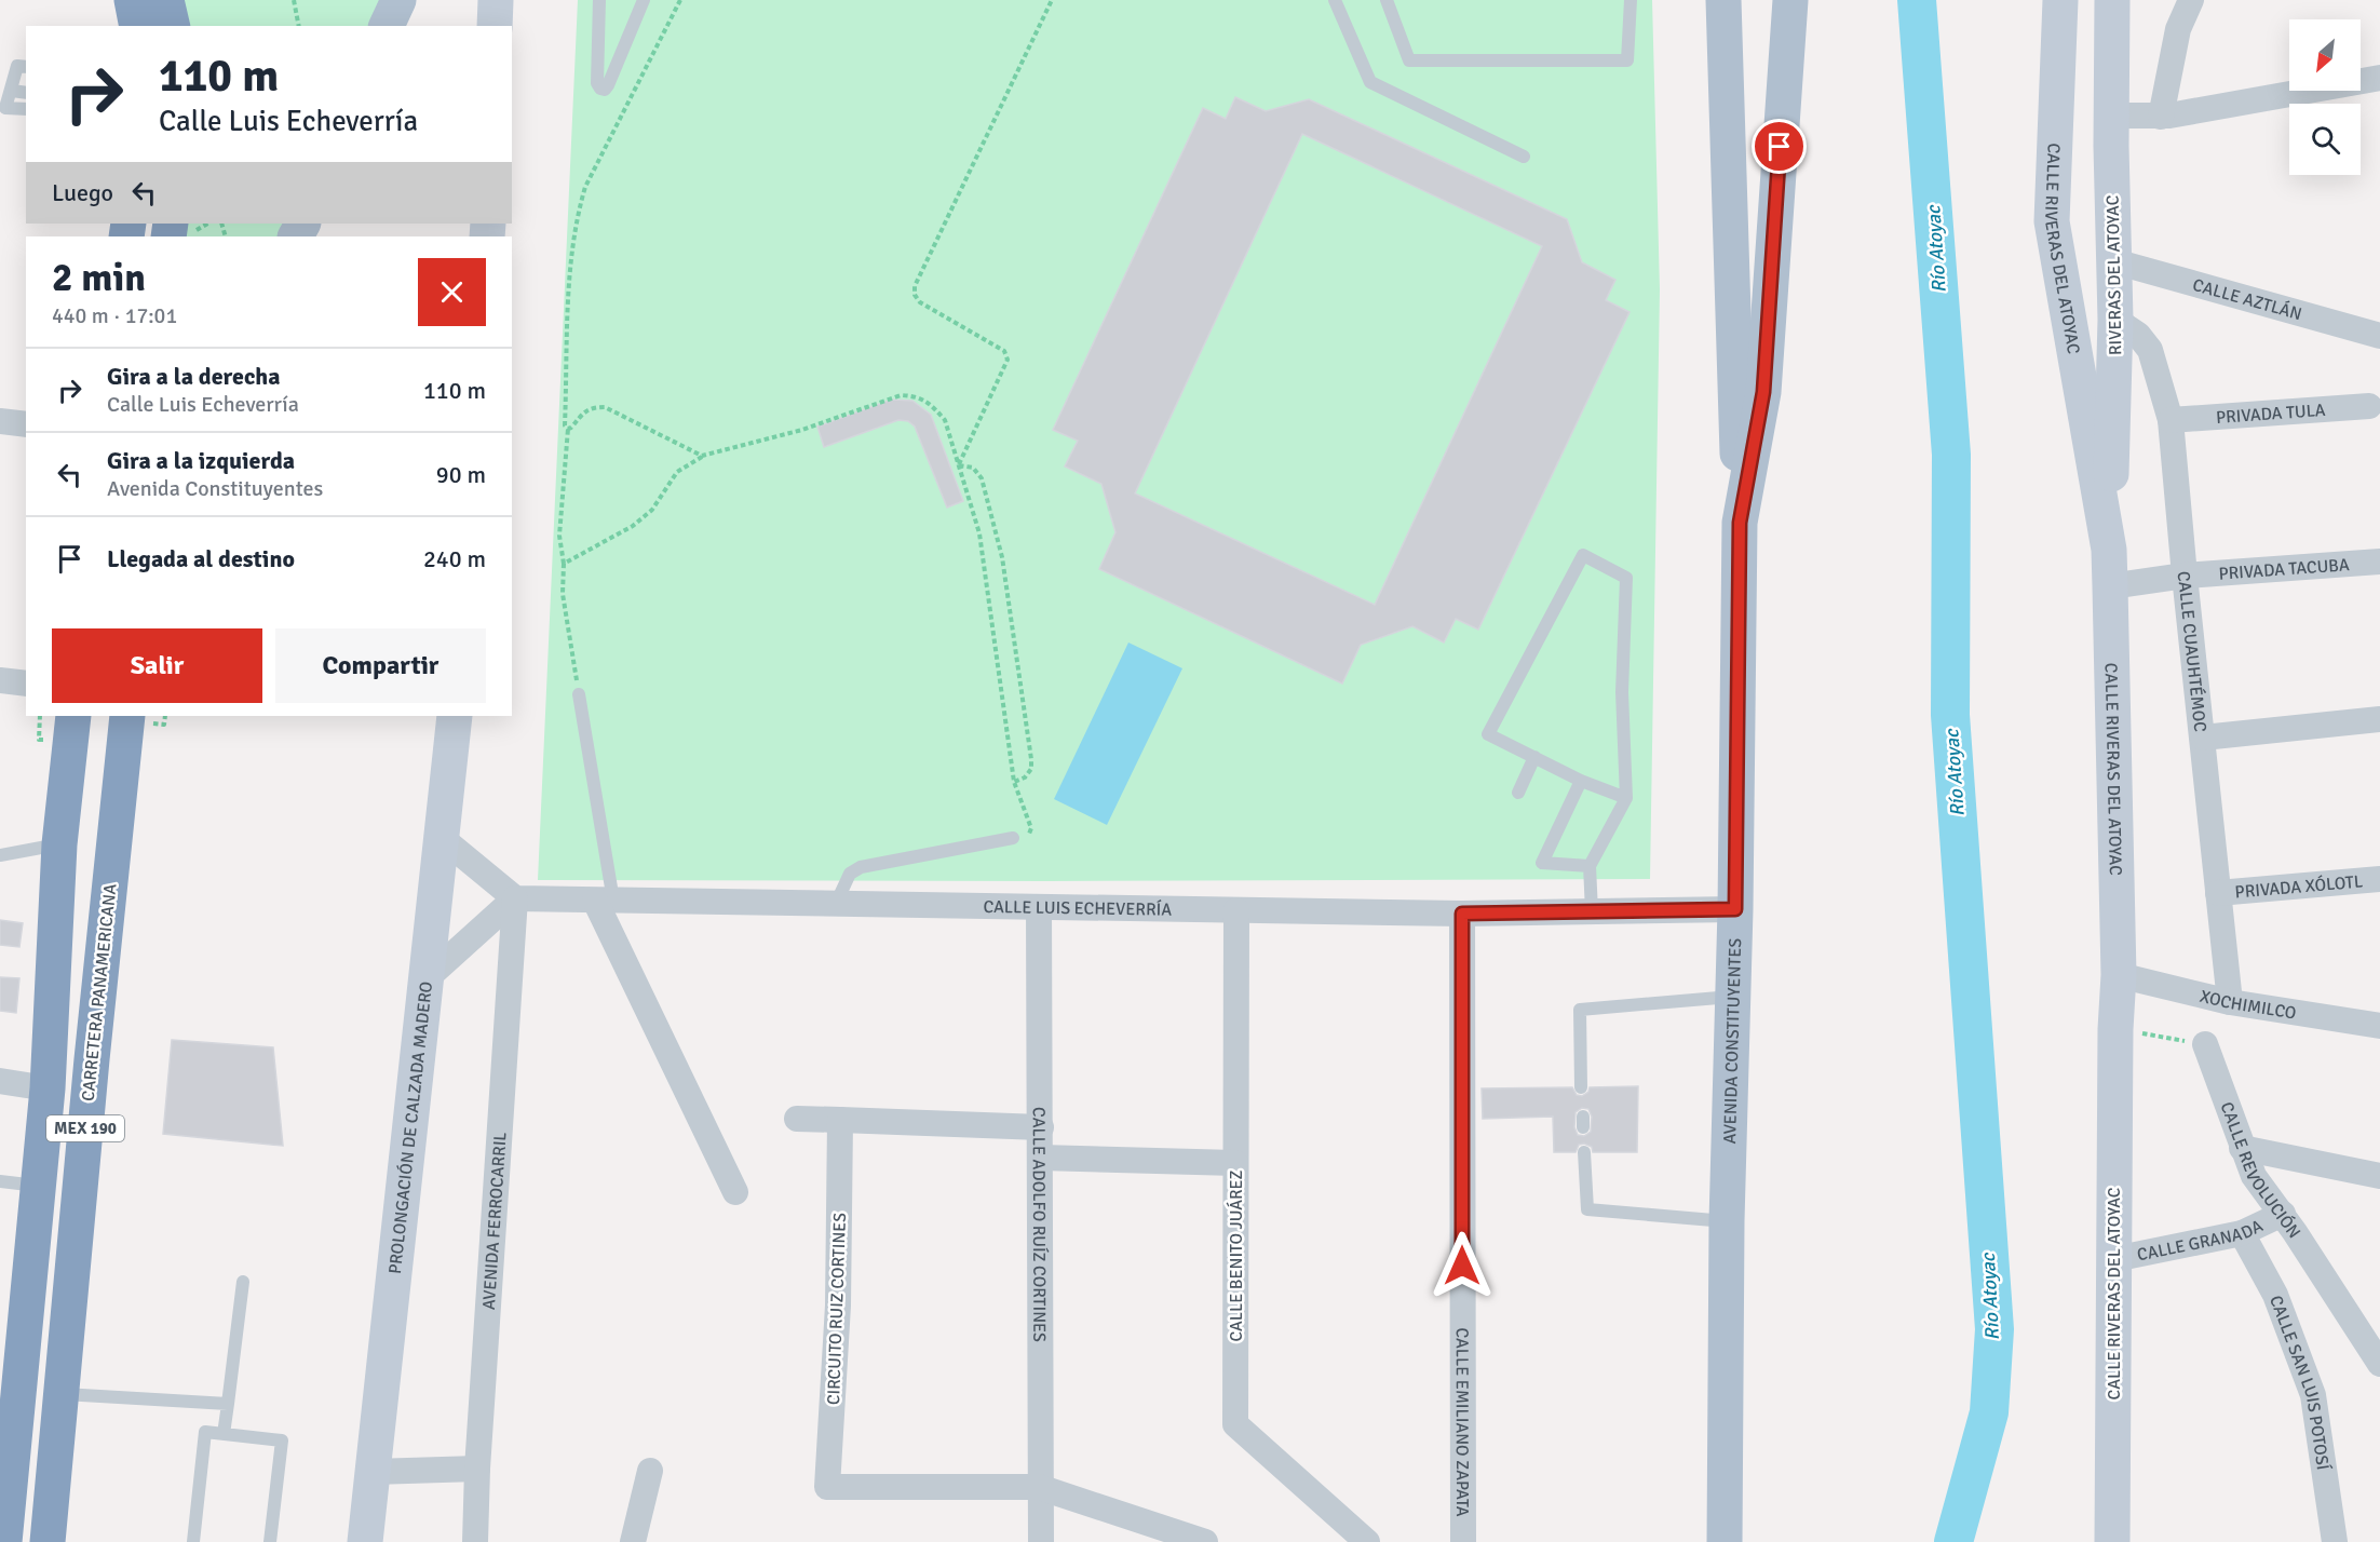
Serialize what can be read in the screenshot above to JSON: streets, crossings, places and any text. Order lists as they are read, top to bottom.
{
  "streets": {
    "highway": ["CARRETERA PANAMERICANA", "MEX 190"],
    "main road": ["AVENIDA CONSTITUYENTES"],
    "street": [
      "CALLE RIVERAS DEL ATOYAC",
      "RIVERAS DEL ATOYAC",
      "CALLE AZTLÁN",
      "PRIVADA TULA",
      "PRIVADA TACUBA",
      "CALLE CUAUHTÉMOC",
      "PRIVADA XÓLOTL",
      "CALLE LUIS ECHEVERRÍA",
      "XOCHIMILCO",
      "PROLONGACIÓN DE CALZADA MADERO",
      "CALLE REVOLUCIÓN",
      "AVENIDA FERROCARRIL",
      "CALLE ADOLFO RUÍZ CORTINES",
      "CALLE GRANADA",
      "CALLE BENITO JUÁREZ",
      "CIRCUITO RUIZ CORTINES",
      "CALLE SAN LUIS POTOSÍ",
      "CALLE EMILIANO ZAPATA"
    ]
  },
  "crossings": [
    ["CALLE RIVERAS DEL ATOYAC", "RIVERAS DEL ATOYAC"],
    ["CALLE RIVERAS DEL ATOYAC", "PRIVADA TACUBA"],
    ["CALLE RIVERAS DEL ATOYAC", "XOCHIMILCO"],
    ["CALLE RIVERAS DEL ATOYAC", "CALLE GRANADA"],
    ["RIVERAS DEL ATOYAC", "CALLE AZTLÁN"],
    ["RIVERAS DEL ATOYAC", "CALLE CUAUHTÉMOC"],
    ["PRIVADA TULA", "CALLE CUAUHTÉMOC"],
    ["PRIVADA TACUBA", "CALLE CUAUHTÉMOC"],
    ["CALLE CUAUHTÉMOC", "PRIVADA XÓLOTL"],
    ["CALLE CUAUHTÉMOC", "XOCHIMILCO"],
    ["CALLE LUIS ECHEVERRÍA", "AVENIDA CONSTITUYENTES"],
    ["CALLE LUIS ECHEVERRÍA", "AVENIDA FERROCARRIL"],
    ["CALLE LUIS ECHEVERRÍA", "CALLE ADOLFO RUÍZ CORTINES"],
    ["CALLE LUIS ECHEVERRÍA", "CALLE BENITO JUÁREZ"],
    ["CALLE LUIS ECHEVERRÍA", "CALLE EMILIANO ZAPATA"],
    ["CALLE REVOLUCIÓN", "CALLE GRANADA"],
    ["CALLE ADOLFO RUÍZ CORTINES", "CIRCUITO RUIZ CORTINES"],
    ["CALLE GRANADA", "CALLE SAN LUIS POTOSÍ"]
  ],
  "water": ["Río Atoyac"],
  "north": "bottom left",
  "page": {
    "turn": ["110 m", "Calle Luis Echeverría"],
    "then": "Luego",
    "heading": ["2 min", "440 m · 17:01"],
    "list": [
      {
        "name": "Gira a la derecha",
        "note": "Calle Luis Echeverría",
        "value": "110 m"
      },
      {
        "name": "Gira a la izquierda",
        "note": "Avenida Constituyentes",
        "value": "90 m"
      },
      {
        "name": "Llegada al destino",
        "value": "240 m"
      }
    ],
    "buttons": ["Salir", "Compartir"]
  }
}
